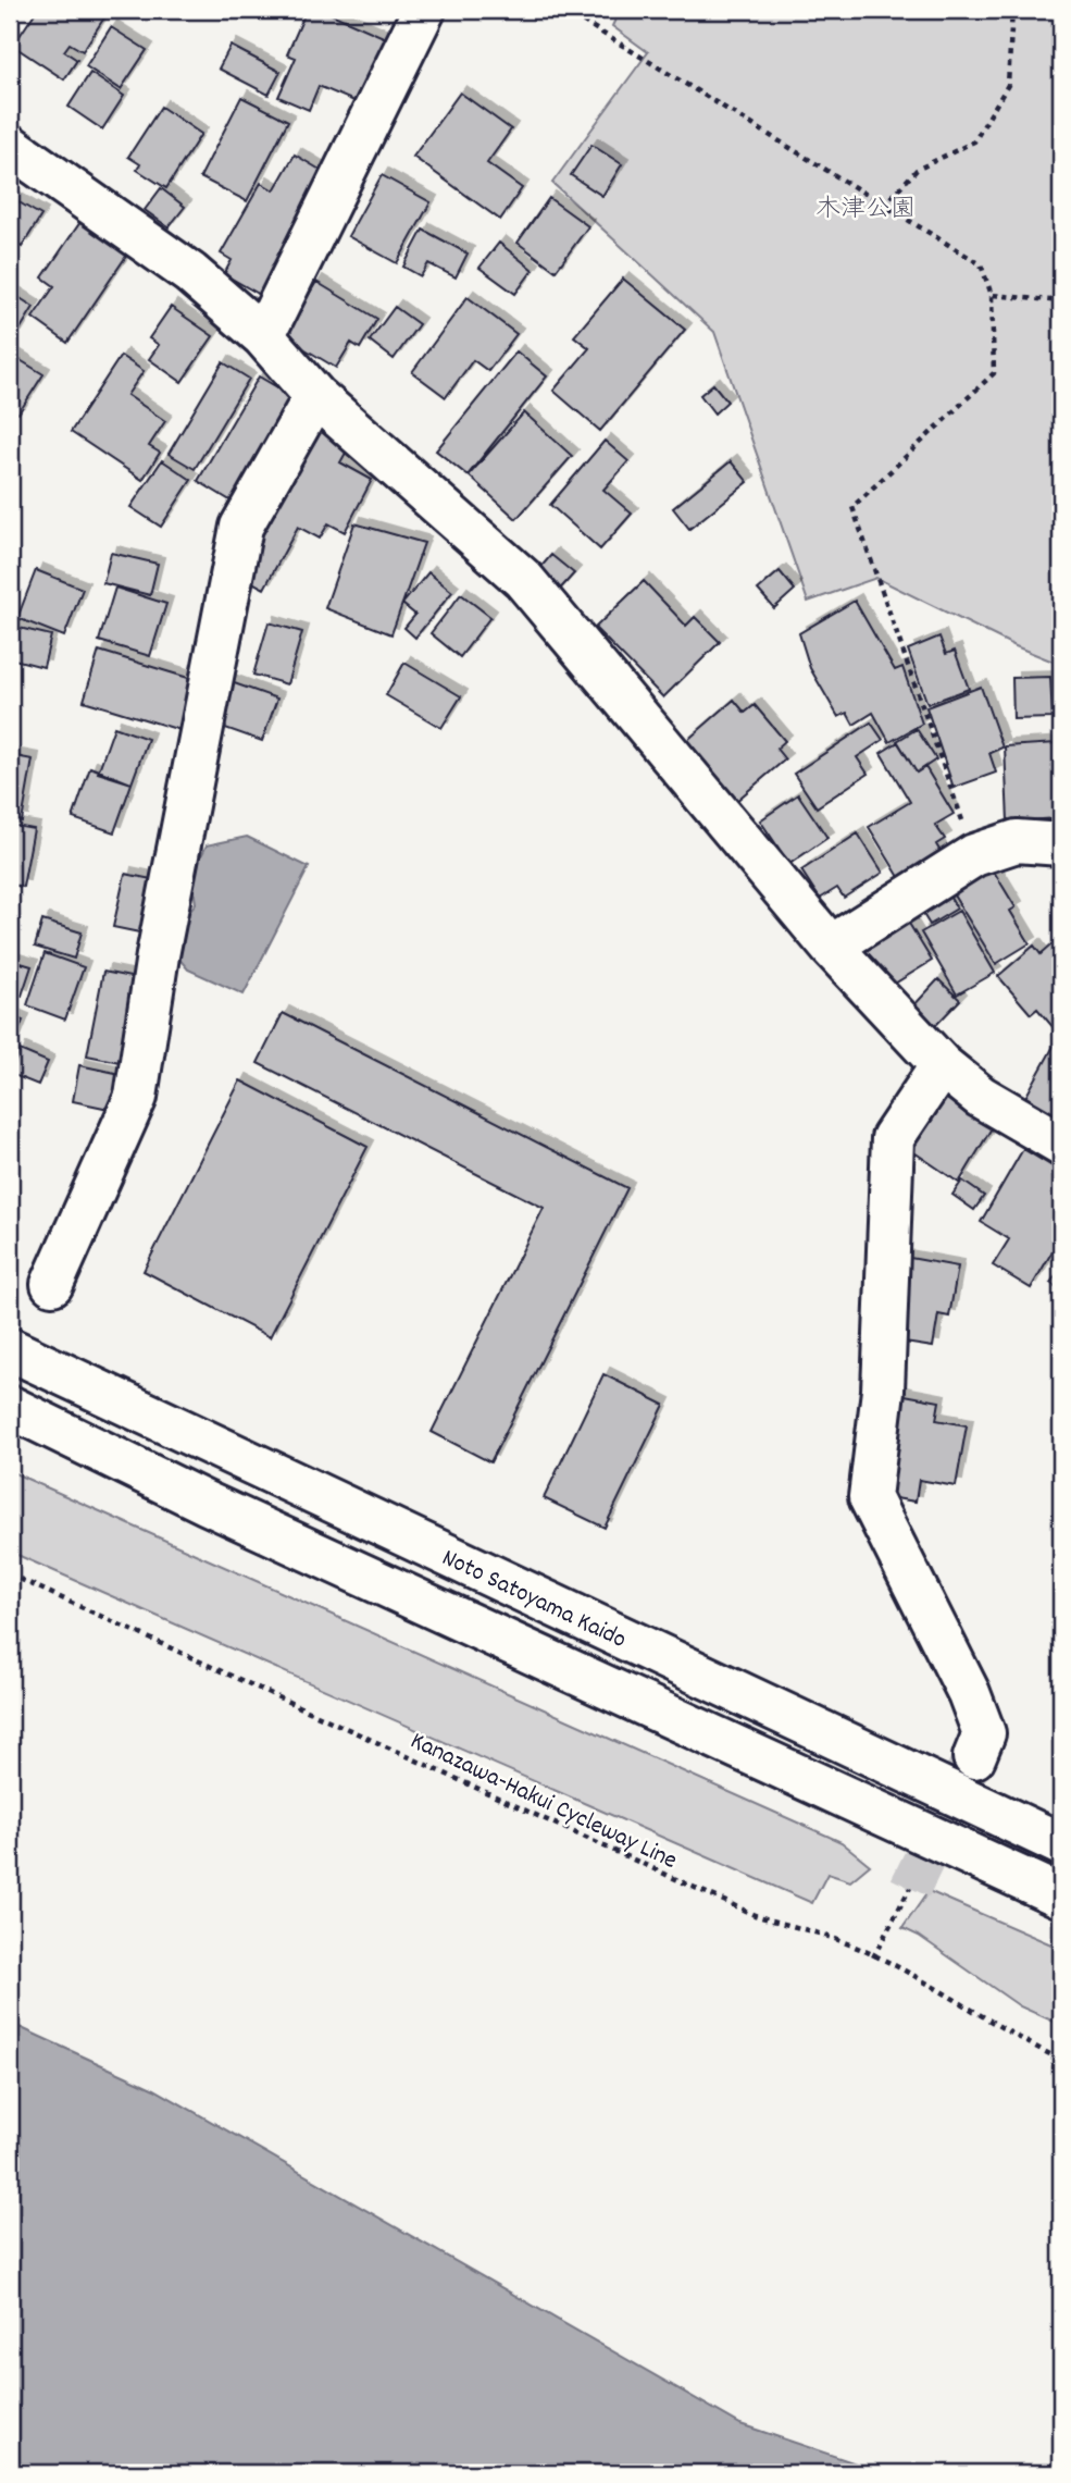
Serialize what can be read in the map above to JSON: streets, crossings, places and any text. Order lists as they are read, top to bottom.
{
  "streets": {
    "main road": ["Noto Satoyama Kaido"],
    "path": ["Kanazawa-Hakui Cycleway Line"]
  },
  "parks": ["木津公園"]
}
